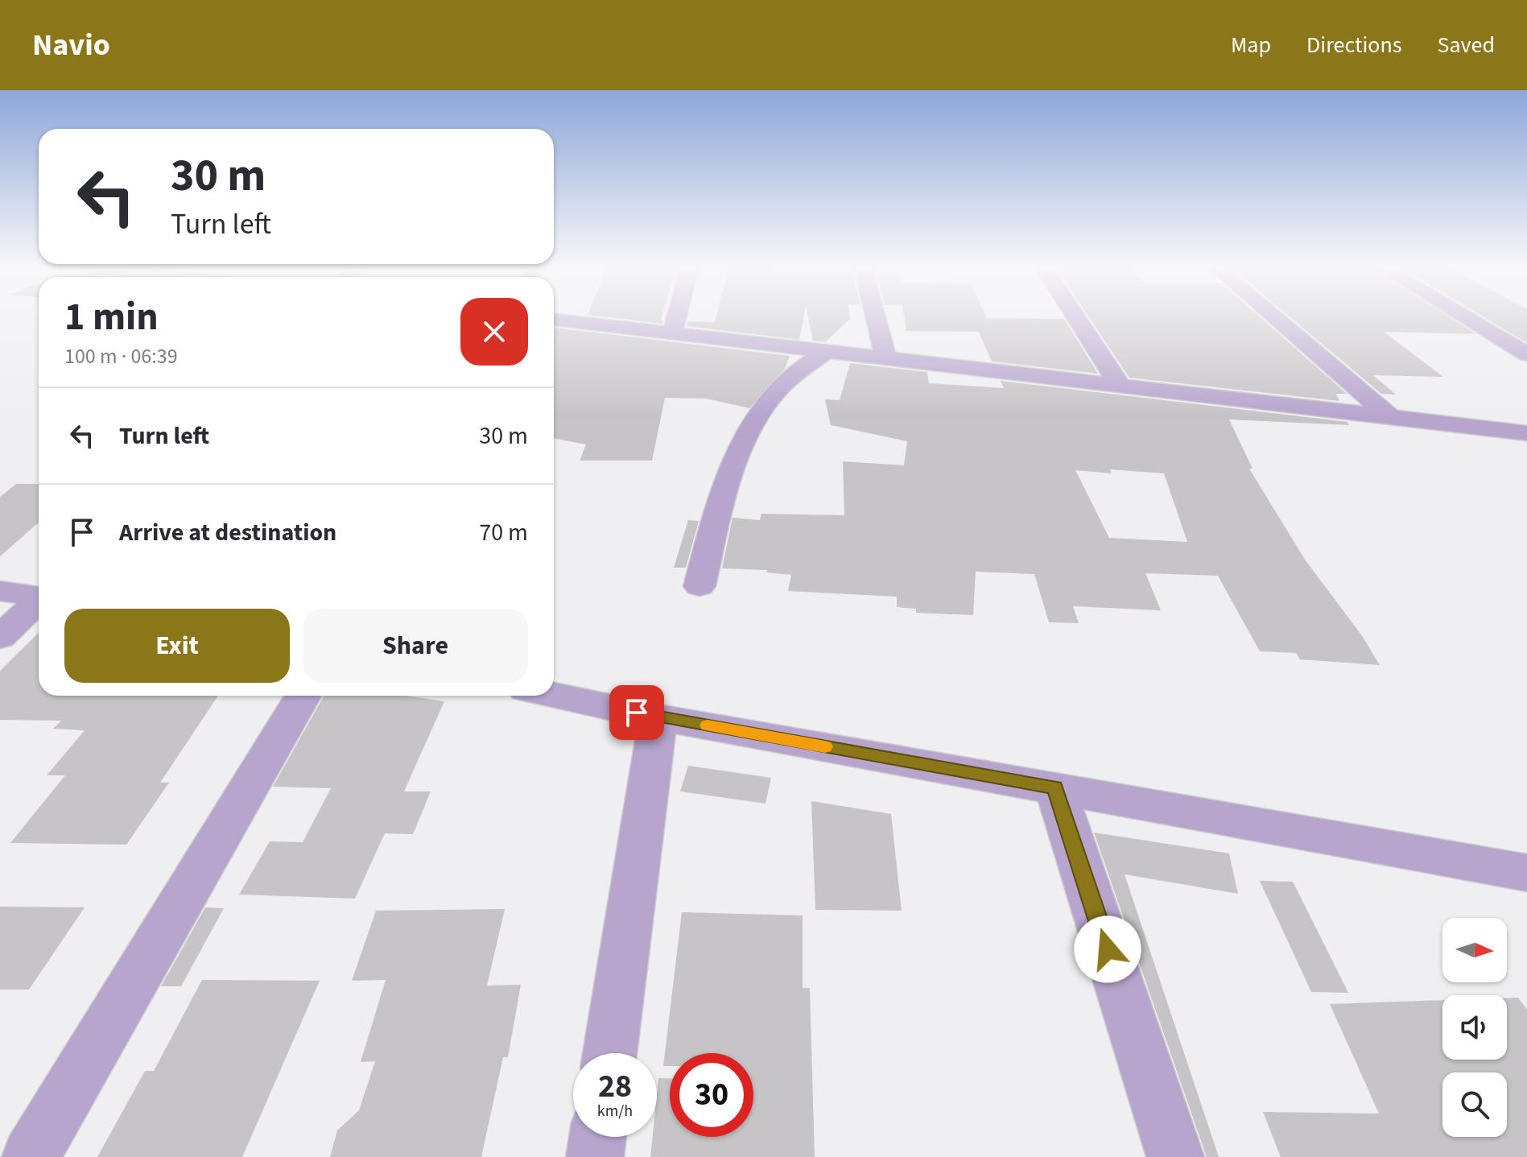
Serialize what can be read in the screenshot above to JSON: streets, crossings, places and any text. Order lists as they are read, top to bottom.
{
  "north": "right",
  "page": {
    "header": "Navio",
    "nav": ["Map", "Directions", "Saved"],
    "turn": ["30 m", "Turn left"],
    "heading": ["1 min", "100 m · 06:39"],
    "list": [
      {
        "name": "Turn left",
        "value": "30 m"
      },
      {
        "name": "Arrive at destination",
        "value": "70 m"
      }
    ],
    "buttons": ["Exit", "Share"],
    "speed": "28 km/h",
    "limit": "30"
  }
}
